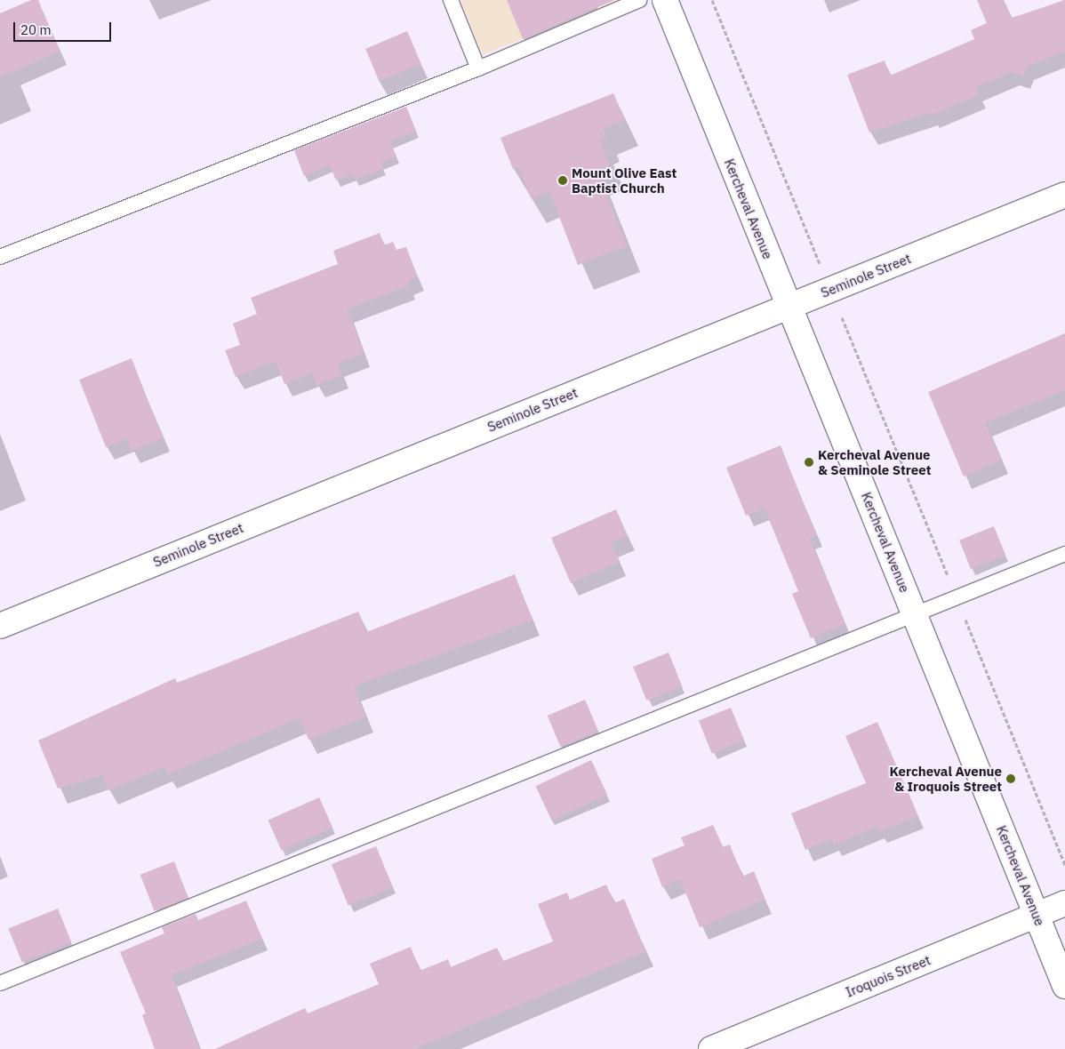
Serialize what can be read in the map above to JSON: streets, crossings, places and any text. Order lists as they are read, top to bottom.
{
  "streets": {
    "street": ["Kercheval Avenue", "Seminole Street", "Iroquois Street"]
  },
  "crossings": [
    ["Kercheval Avenue", "Seminole Street"],
    ["Kercheval Avenue", "Iroquois Street"]
  ],
  "places": ["Mount Olive East Baptist Church", "Kercheval Avenue & Seminole Street", "Kercheval Avenue & Iroquois Street"],
  "scale_bar": "20 m"
}
